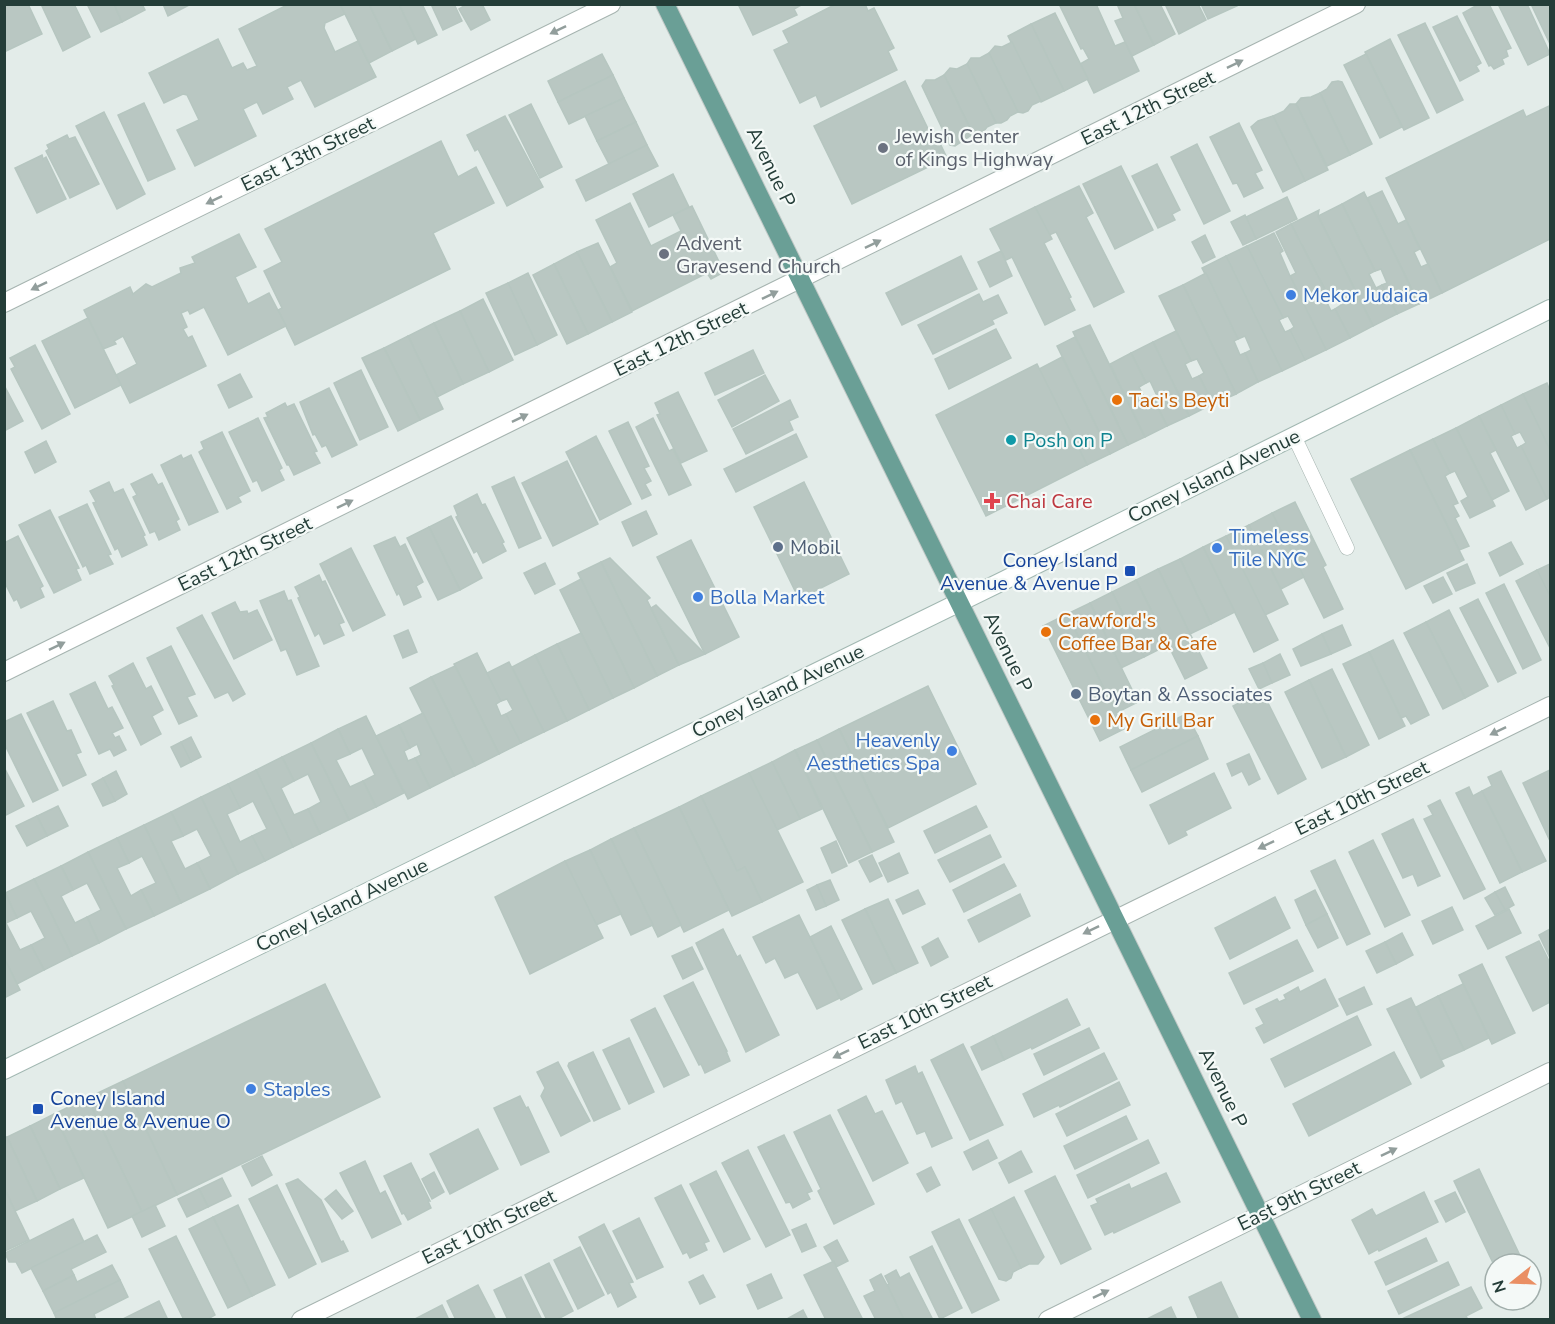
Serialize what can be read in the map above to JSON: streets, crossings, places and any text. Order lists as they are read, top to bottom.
{
  "streets": {
    "main road": ["Avenue P"],
    "street": [
      "East 12th Street",
      "East 13th Street",
      "Coney Island Avenue",
      "East 10th Street",
      "East 9th Street"
    ]
  },
  "crossings": [
    ["East 12th Street", "Avenue P"],
    ["Avenue P", "Coney Island Avenue"],
    ["Avenue P", "East 10th Street"],
    ["Avenue P", "East 9th Street"]
  ],
  "one_way": [
    "East 12th Street",
    "East 13th Street",
    "East 10th Street",
    "East 9th Street"
  ],
  "places": {
    "other": [
      "Jewish Center of Kings Highway",
      "Advent Gravesend Church",
      "Mekor Judaica",
      "Taci's Beyti",
      "Posh on P",
      "Mobil",
      "Timeless Tile NYC",
      "Bolla Market",
      "Crawford's Coffee Bar & Cafe",
      "Boytan & Associates",
      "My Grill Bar",
      "Heavenly Aesthetics Spa",
      "Staples"
    ],
    "health": ["Chai Care"],
    "transit": ["Coney Island Avenue & Avenue P", "Coney Island Avenue & Avenue O"]
  },
  "north": "left"
}
